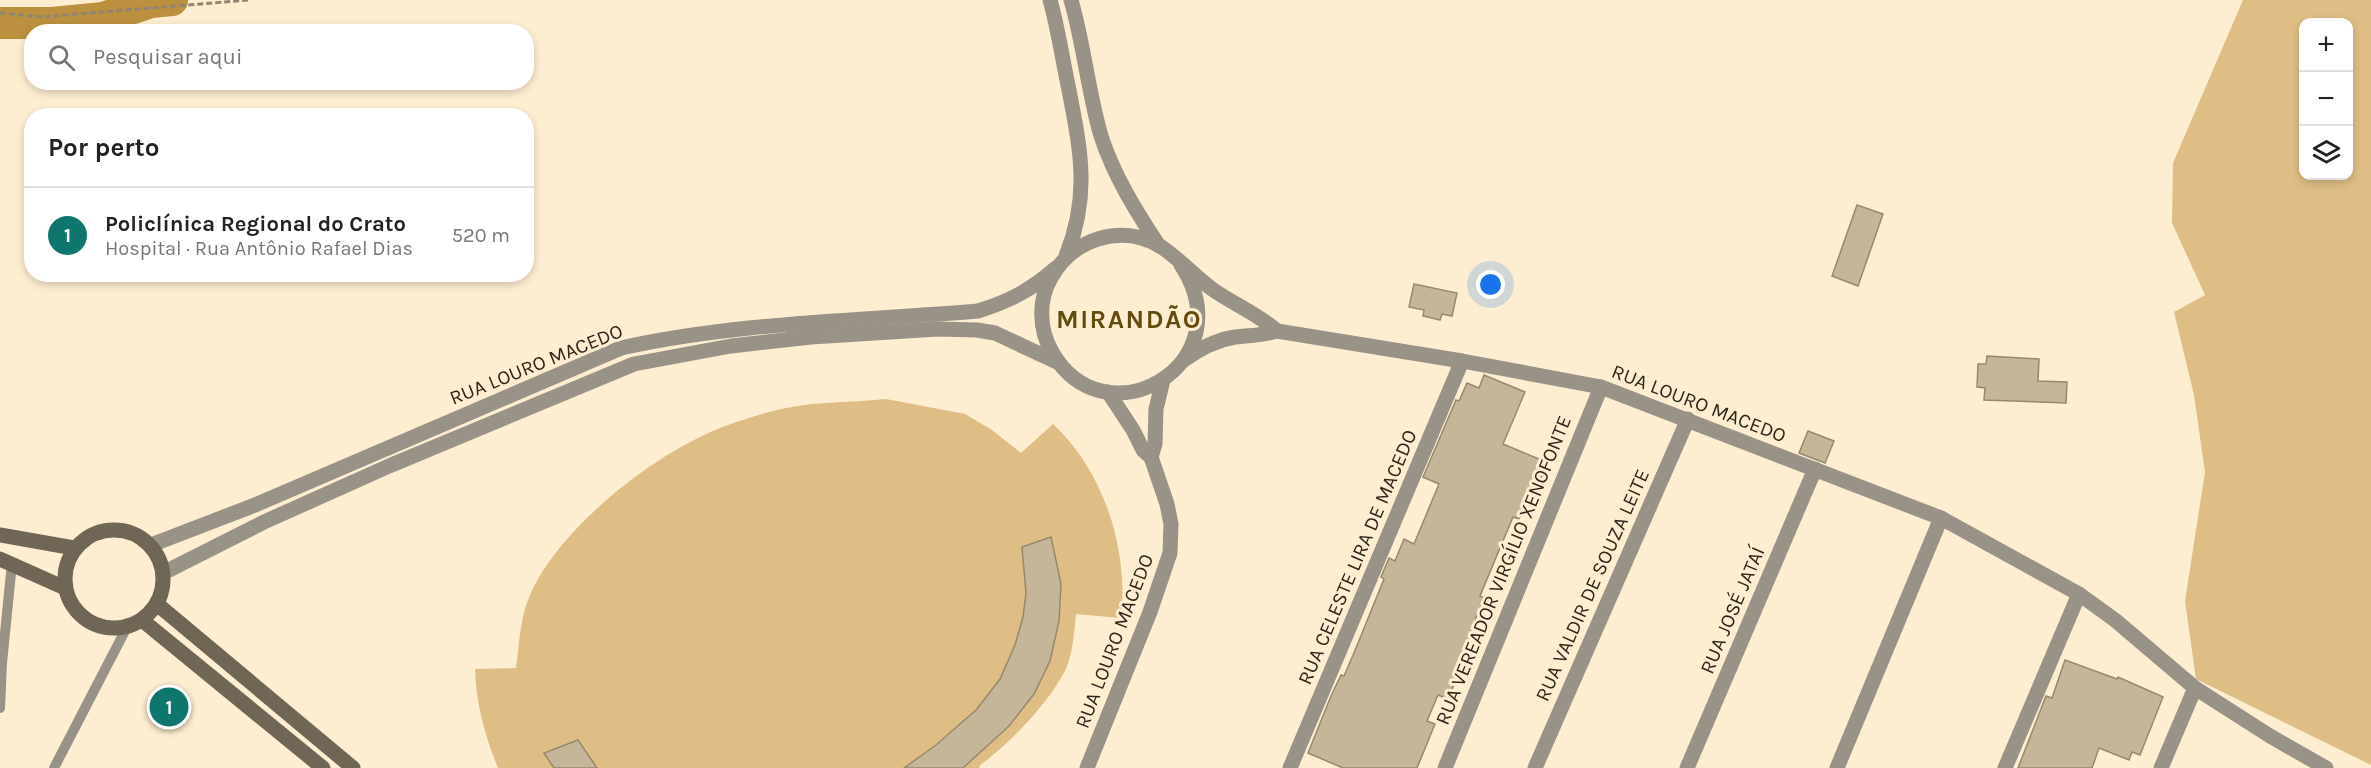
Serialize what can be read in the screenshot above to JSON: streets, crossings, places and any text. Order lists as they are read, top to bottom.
{
  "streets": {
    "street": [
      "RUA LOURO MACEDO",
      "RUA CELESTE LIRA DE MACEDO",
      "RUA VEREADOR VIRGÍLIO XENOFONTE",
      "RUA VALDIR DE SOUZA LEITE",
      "RUA JOSÉ JATAÍ"
    ]
  },
  "crossings": [
    ["RUA LOURO MACEDO", "RUA CELESTE LIRA DE MACEDO"],
    ["RUA LOURO MACEDO", "RUA VEREADOR VIRGÍLIO XENOFONTE"],
    ["RUA LOURO MACEDO", "RUA VALDIR DE SOUZA LEITE"],
    ["RUA LOURO MACEDO", "RUA JOSÉ JATAÍ"]
  ],
  "districts": ["MIRANDÃO"],
  "page": {
    "map_buttons": ["+", "−"],
    "search": "Pesquisar aqui",
    "heading": "Por perto",
    "list": [
      {
        "mark": "1",
        "name": "Policlínica Regional do Crato",
        "note": "Hospital · Rua Antônio Rafael Dias",
        "value": "520 m"
      }
    ],
    "pins": "1"
  }
}
